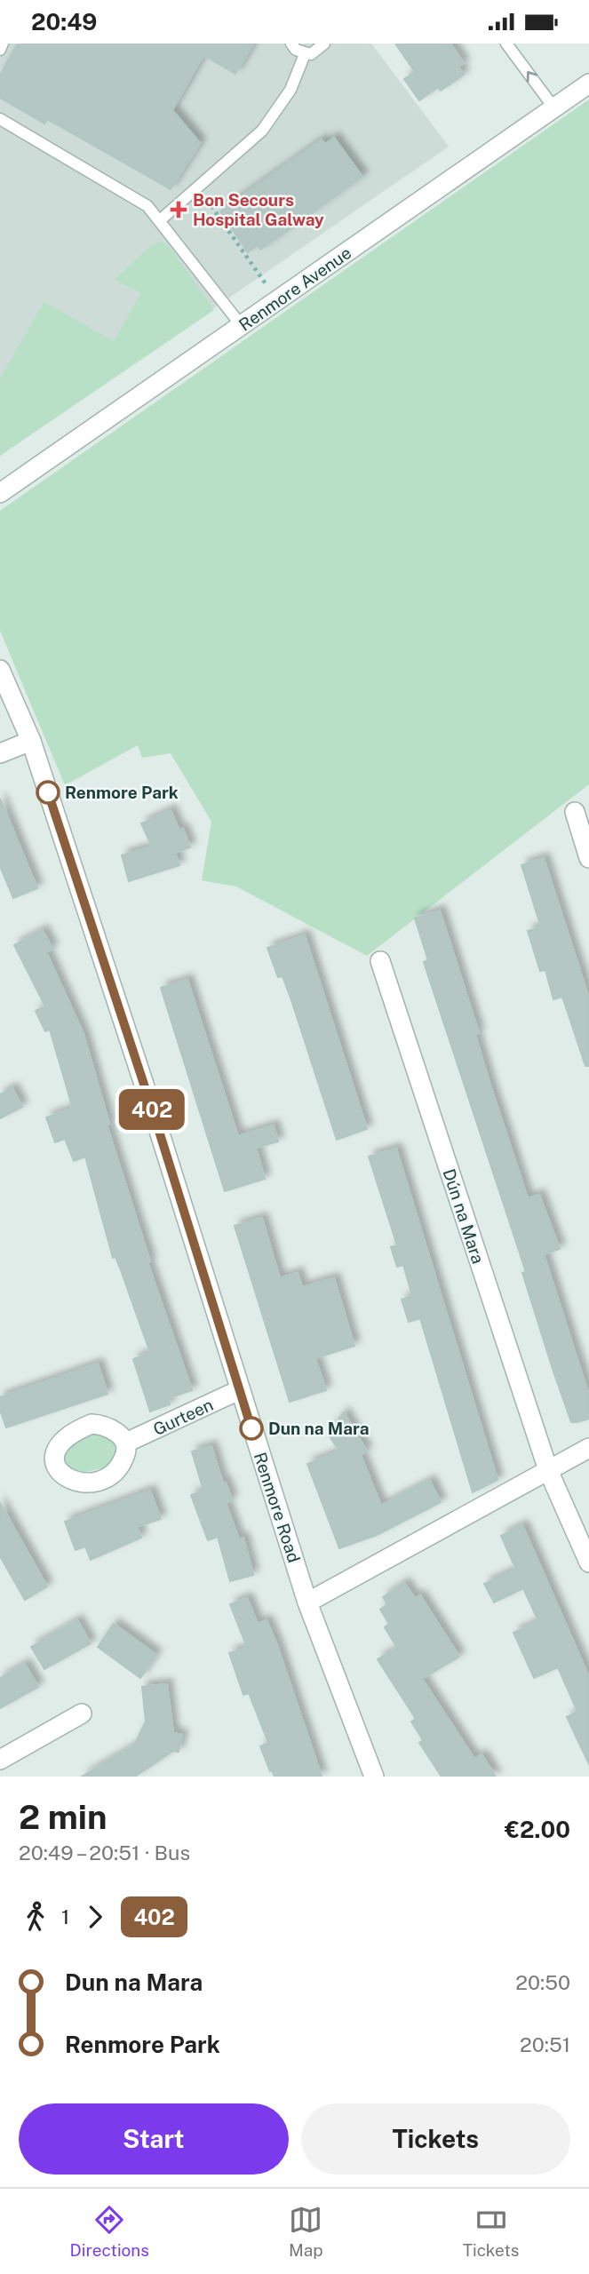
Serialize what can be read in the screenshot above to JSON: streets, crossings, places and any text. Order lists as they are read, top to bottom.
{
  "streets": {
    "street": [
      "Renmore Avenue",
      "Dún na Mara",
      "Gurteen",
      "Renmore Road"
    ]
  },
  "crossings": [
    ["Gurteen", "Renmore Road"]
  ],
  "places": {
    "health": ["Bon Secours Hospital Galway"],
    "other": ["Renmore Park", "Dun na Mara"]
  },
  "lines": ["bus line 402"],
  "page": {
    "status": "20:49",
    "on_map": "402",
    "heading": ["2 min", "20:49 – 20:51 · Bus", "€2.00"],
    "legs": ["1", "402"],
    "list": [
      {
        "name": "Dun na Mara",
        "value": "20:50"
      },
      {
        "name": "Renmore Park",
        "value": "20:51"
      }
    ],
    "buttons": ["Start", "Tickets"],
    "tabs": ["Directions", "Map", "Tickets"]
  }
}
